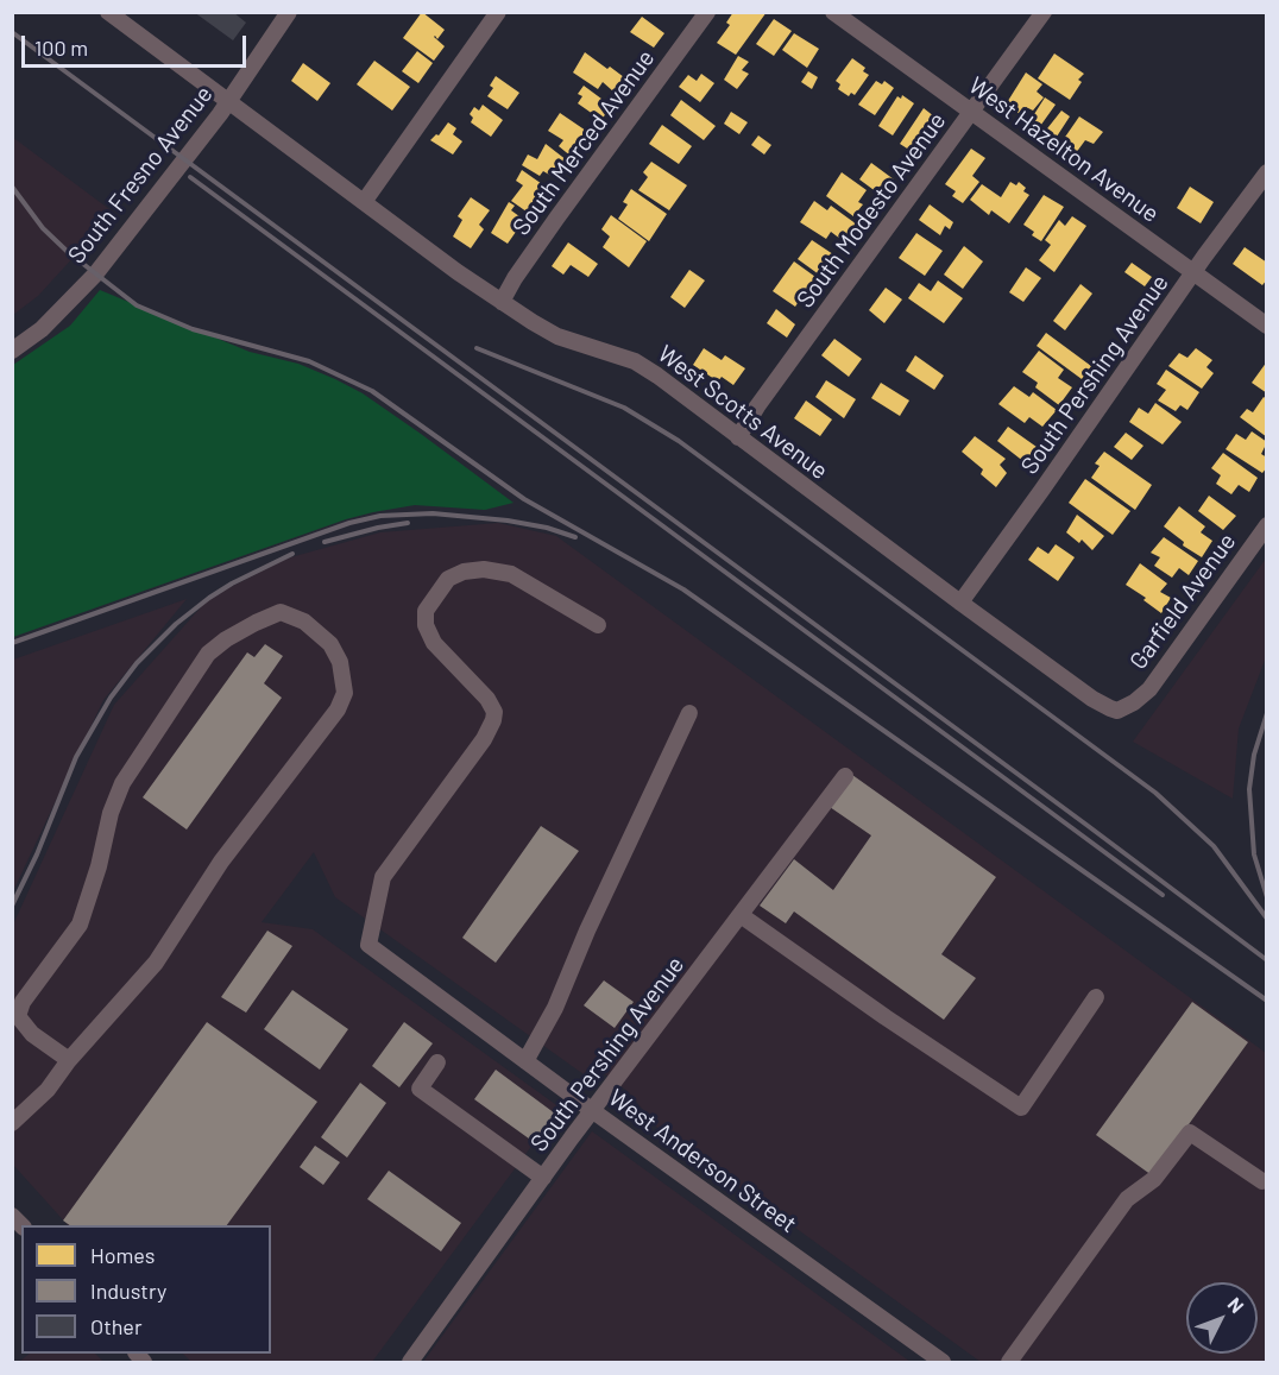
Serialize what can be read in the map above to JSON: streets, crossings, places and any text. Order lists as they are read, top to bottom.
{
  "streets": {
    "street": [
      "South Merced Avenue",
      "West Hazelton Avenue",
      "South Fresno Avenue",
      "South Modesto Avenue",
      "South Pershing Avenue",
      "West Scotts Avenue",
      "Garfield Avenue",
      "West Anderson Street"
    ]
  },
  "crossings": [
    ["South Merced Avenue", "West Scotts Avenue"],
    ["West Hazelton Avenue", "South Modesto Avenue"],
    ["West Hazelton Avenue", "South Pershing Avenue"],
    ["South Fresno Avenue", "West Scotts Avenue"],
    ["South Modesto Avenue", "West Scotts Avenue"],
    ["South Pershing Avenue", "West Scotts Avenue"],
    ["South Pershing Avenue", "West Anderson Street"],
    ["West Scotts Avenue", "Garfield Avenue"]
  ],
  "legend": ["Homes", "Industry", "Other"],
  "scale_bar": "100 m",
  "north": "top right"
}
